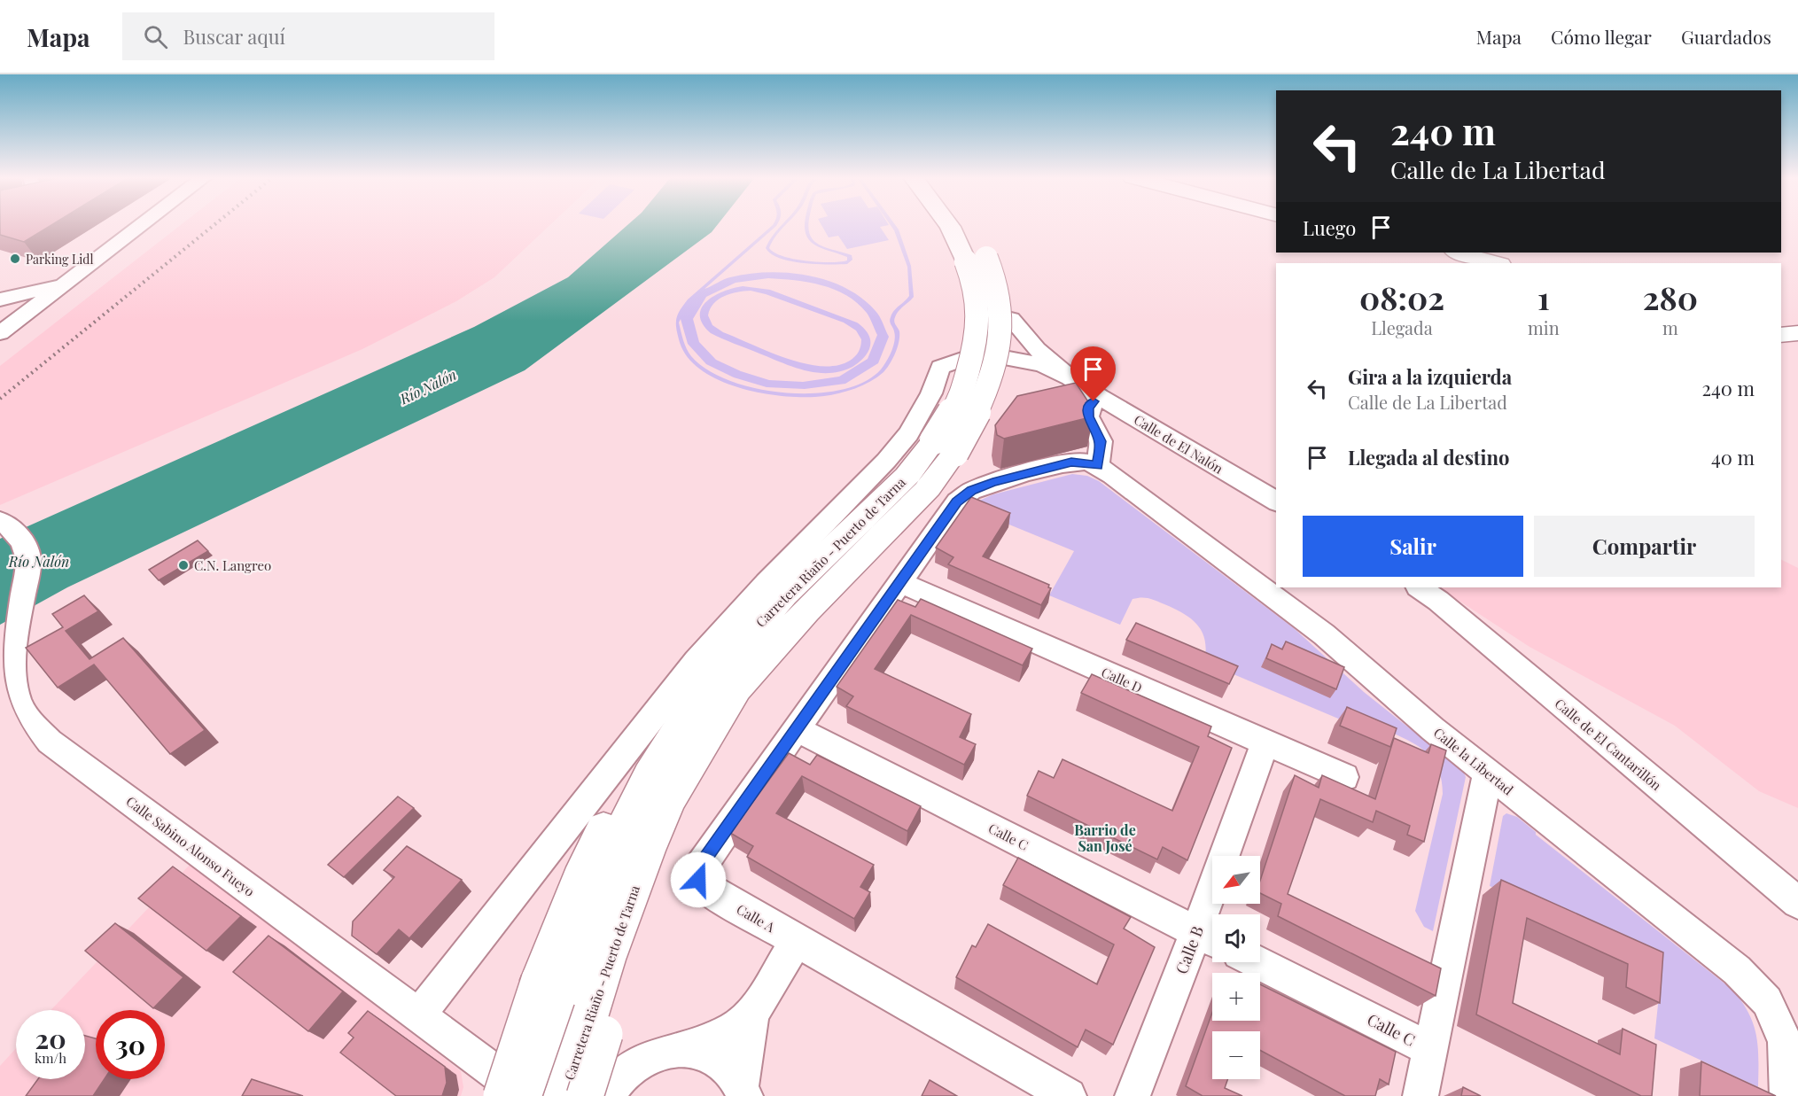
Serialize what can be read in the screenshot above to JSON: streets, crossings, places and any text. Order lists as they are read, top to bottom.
{
  "streets": {
    "main road": ["Carretera Riaño - Puerto de Tarna"],
    "street": [
      "Calle de El Nalón",
      "Calle D",
      "Calle de El Cantarillón",
      "Calle la Libertad",
      "Calle C",
      "Calle Sabino Alonso Fueyo",
      "Calle A",
      "Calle B"
    ]
  },
  "crossings": [
    ["Calle D", "Calle A"],
    ["Calle D", "Calle B"],
    ["Calle la Libertad", "Calle A"],
    ["Calle C", "Calle A"],
    ["Calle C", "Calle B"]
  ],
  "districts": ["Barrio de San José"],
  "water": ["Río Nalón"],
  "places": ["Parking Lidl", "C.N. Langreo"],
  "north": "bottom left",
  "page": {
    "header": "Mapa",
    "search": "Buscar aquí",
    "nav": ["Mapa", "Cómo llegar", "Guardados"],
    "turn": ["240 m", "Calle de La Libertad"],
    "then": "Luego",
    "eta": [
      "08:02",
      "Llegada",
      "1",
      "min",
      "280",
      "m"
    ],
    "list": [
      {
        "name": "Gira a la izquierda",
        "note": "Calle de La Libertad",
        "value": "240 m"
      },
      {
        "name": "Llegada al destino",
        "value": "40 m"
      }
    ],
    "buttons": ["Salir", "Compartir"],
    "map_buttons": ["+", "−"],
    "speed": "20 km/h",
    "limit": "30"
  }
}
